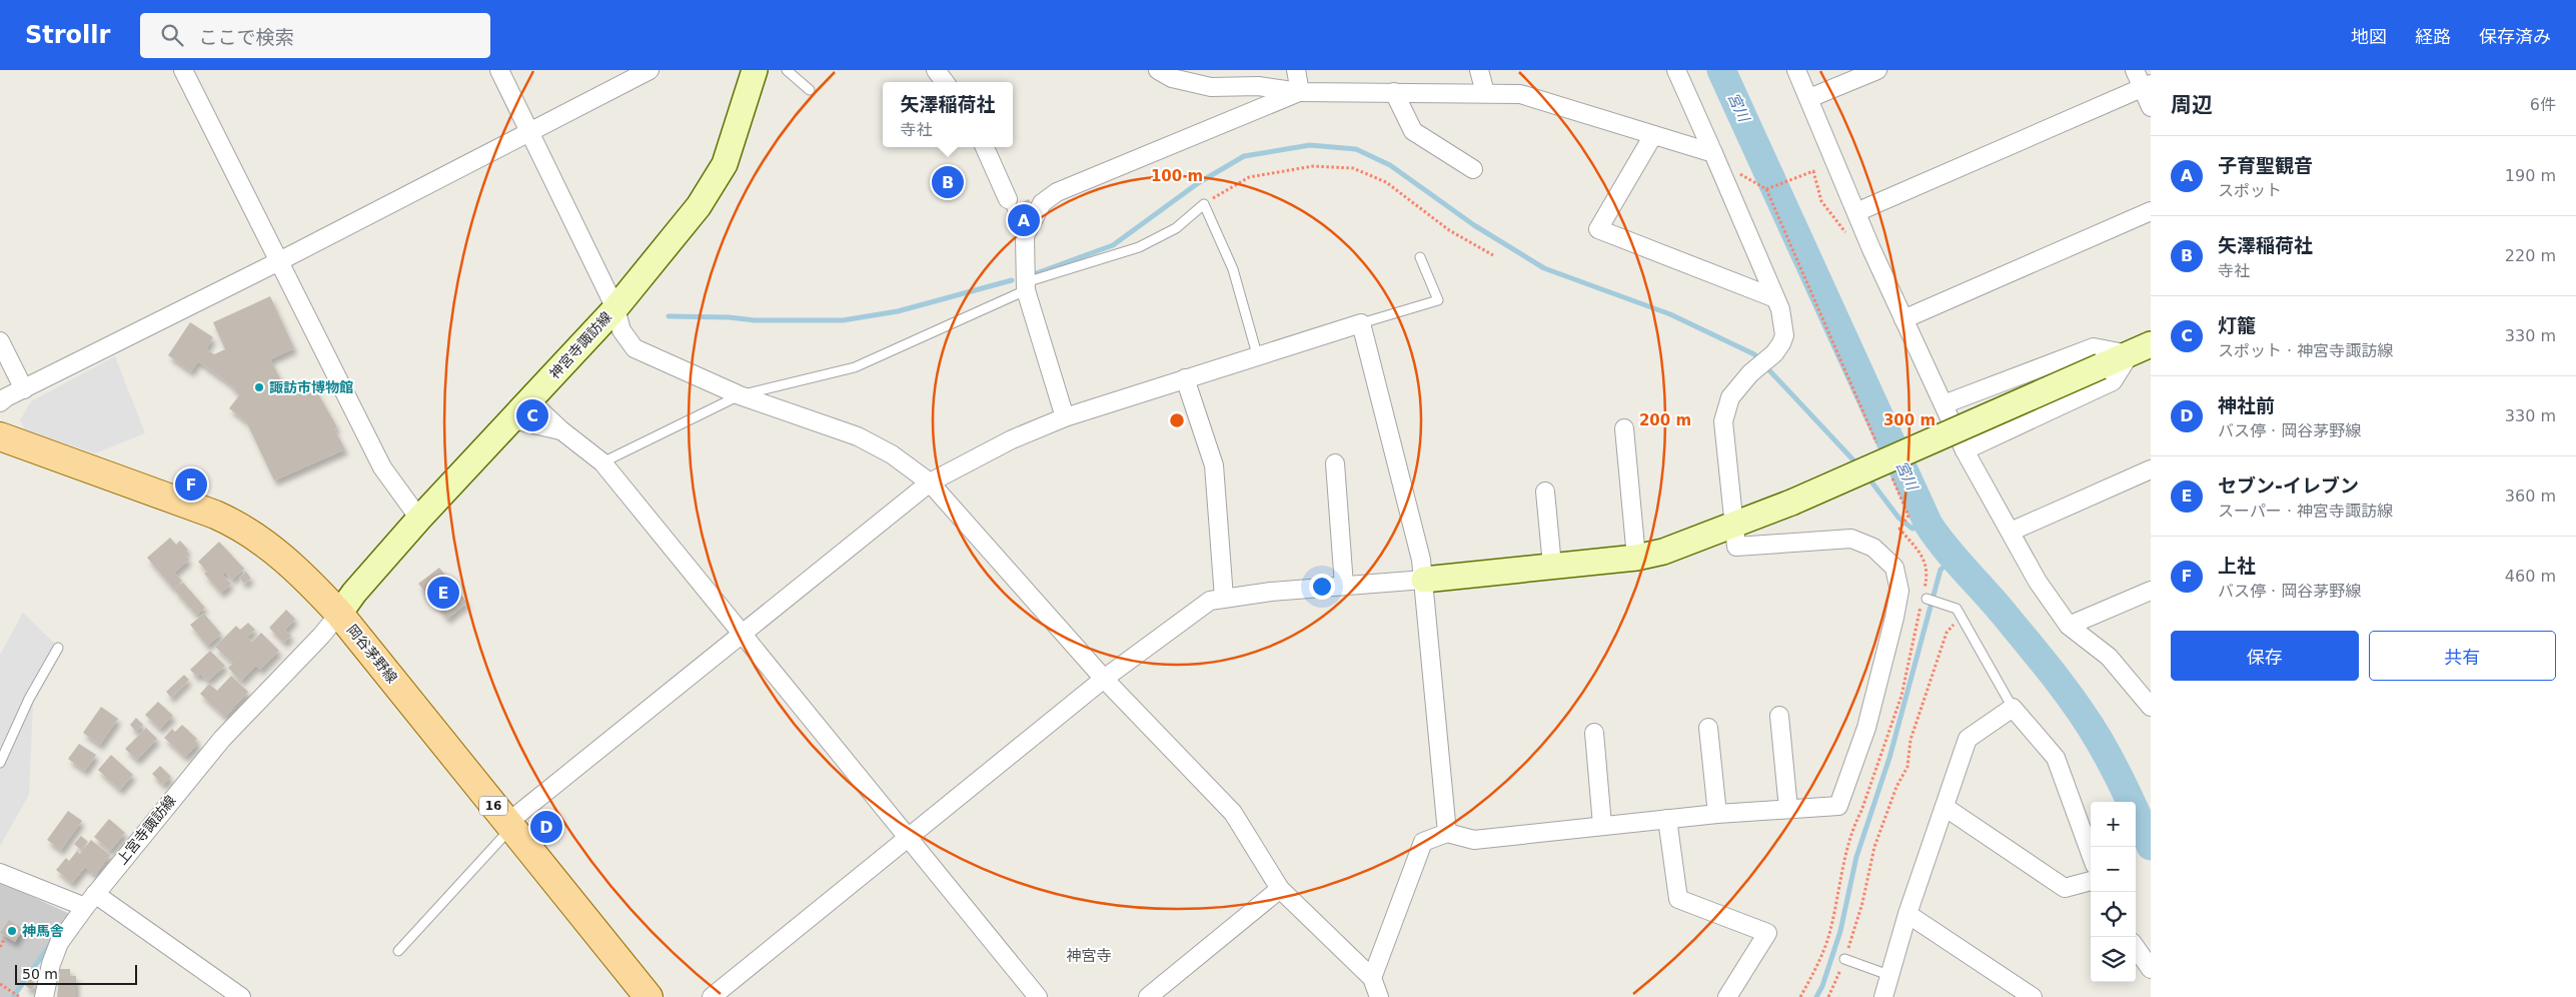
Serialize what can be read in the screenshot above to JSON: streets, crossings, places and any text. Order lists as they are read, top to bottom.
{
  "streets": {
    "main road": ["岡谷茅野線", "16"],
    "street": ["神宮寺諏訪線", "上宮寺諏訪線"]
  },
  "crossings": [
    ["神宮寺諏訪線", "岡谷茅野線"],
    ["神宮寺諏訪線", "上宮寺諏訪線"],
    ["岡谷茅野線", "上宮寺諏訪線"]
  ],
  "districts": ["神宮寺"],
  "water": ["宮川"],
  "places": ["諏訪市博物館", "神馬舎"],
  "scale_bar": "50 m",
  "page": {
    "header": "Strollr",
    "search": "ここで検索",
    "nav": ["地図", "経路", "保存済み"],
    "heading": ["周辺", "6件"],
    "popup": ["矢澤稲荷社", "寺社"],
    "list": [
      {
        "mark": "A",
        "name": "子育聖観音",
        "note": "スポット",
        "value": "190 m"
      },
      {
        "mark": "B",
        "name": "矢澤稲荷社",
        "note": "寺社",
        "value": "220 m"
      },
      {
        "mark": "C",
        "name": "灯籠",
        "note": "スポット · 神宮寺諏訪線",
        "value": "330 m"
      },
      {
        "mark": "D",
        "name": "神社前",
        "note": "バス停 · 岡谷茅野線",
        "value": "330 m"
      },
      {
        "mark": "E",
        "name": "セブン-イレブン",
        "note": "スーパー · 神宮寺諏訪線",
        "value": "360 m"
      },
      {
        "mark": "F",
        "name": "上社",
        "note": "バス停 · 岡谷茅野線",
        "value": "460 m"
      }
    ],
    "pins": [
      "B",
      "A",
      "C",
      "F",
      "E",
      "D"
    ],
    "buttons": ["保存", "共有"],
    "map_buttons": ["+", "−"],
    "scale": "50 m"
  },
  "rings": ["100 m", "200 m", "300 m"]
}
